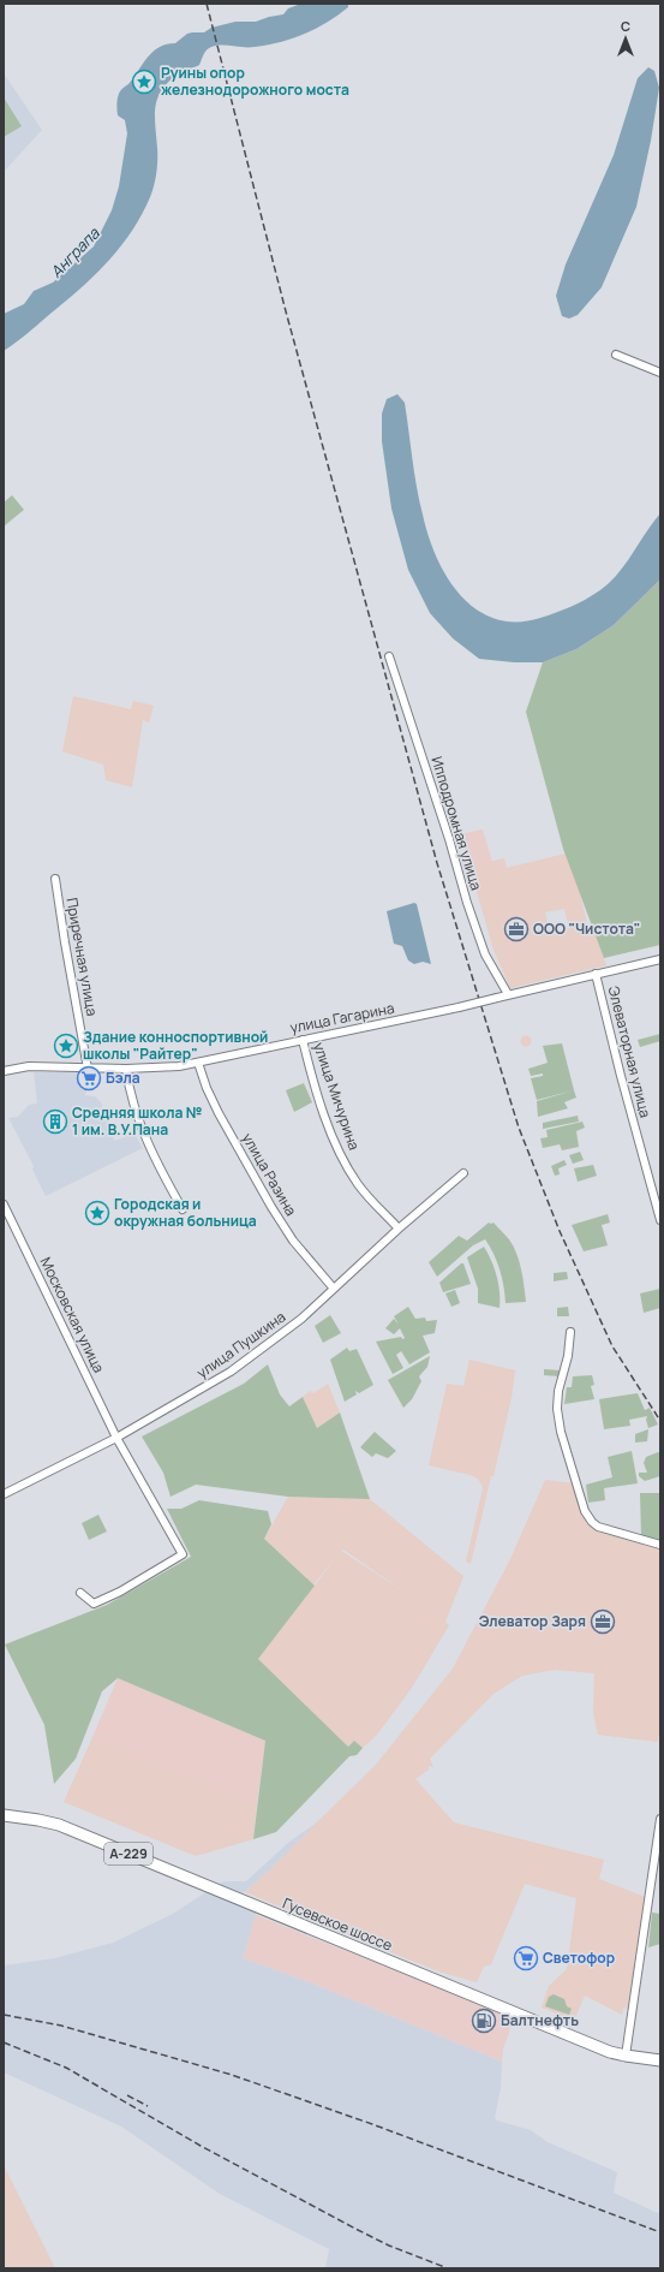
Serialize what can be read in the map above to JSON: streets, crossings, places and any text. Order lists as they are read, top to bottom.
{
  "streets": {
    "highway": ["А-229", "Гусевское шоссе"],
    "street": [
      "Ипподромная улица",
      "Приречная улица",
      "улица Гагарина",
      "Элеваторная улица",
      "улица Мичурина",
      "улица Разина",
      "Московская улица",
      "улица Пушкина"
    ]
  },
  "crossings": [
    ["Ипподромная улица", "улица Гагарина"],
    ["Приречная улица", "улица Гагарина"],
    ["улица Гагарина", "улица Мичурина"],
    ["улица Гагарина", "улица Разина"],
    ["улица Мичурина", "улица Пушкина"],
    ["улица Разина", "улица Пушкина"],
    ["Московская улица", "улица Пушкина"]
  ],
  "water": ["Анграпа"],
  "places": {
    "place": ["Руины опор железнодорожного моста", "Здание конноспортивной школы \"Райтер\"", "Городская и окружная больница"],
    "office": ["ООО \"Чистота\"", "Элеватор Заря"],
    "supermarket": ["Бэла", "Светофор"],
    "building": ["Средняя школа № 1 им. В.У.Пана"],
    "fuel station": ["Балтнефть"]
  },
  "north": "top"
}
